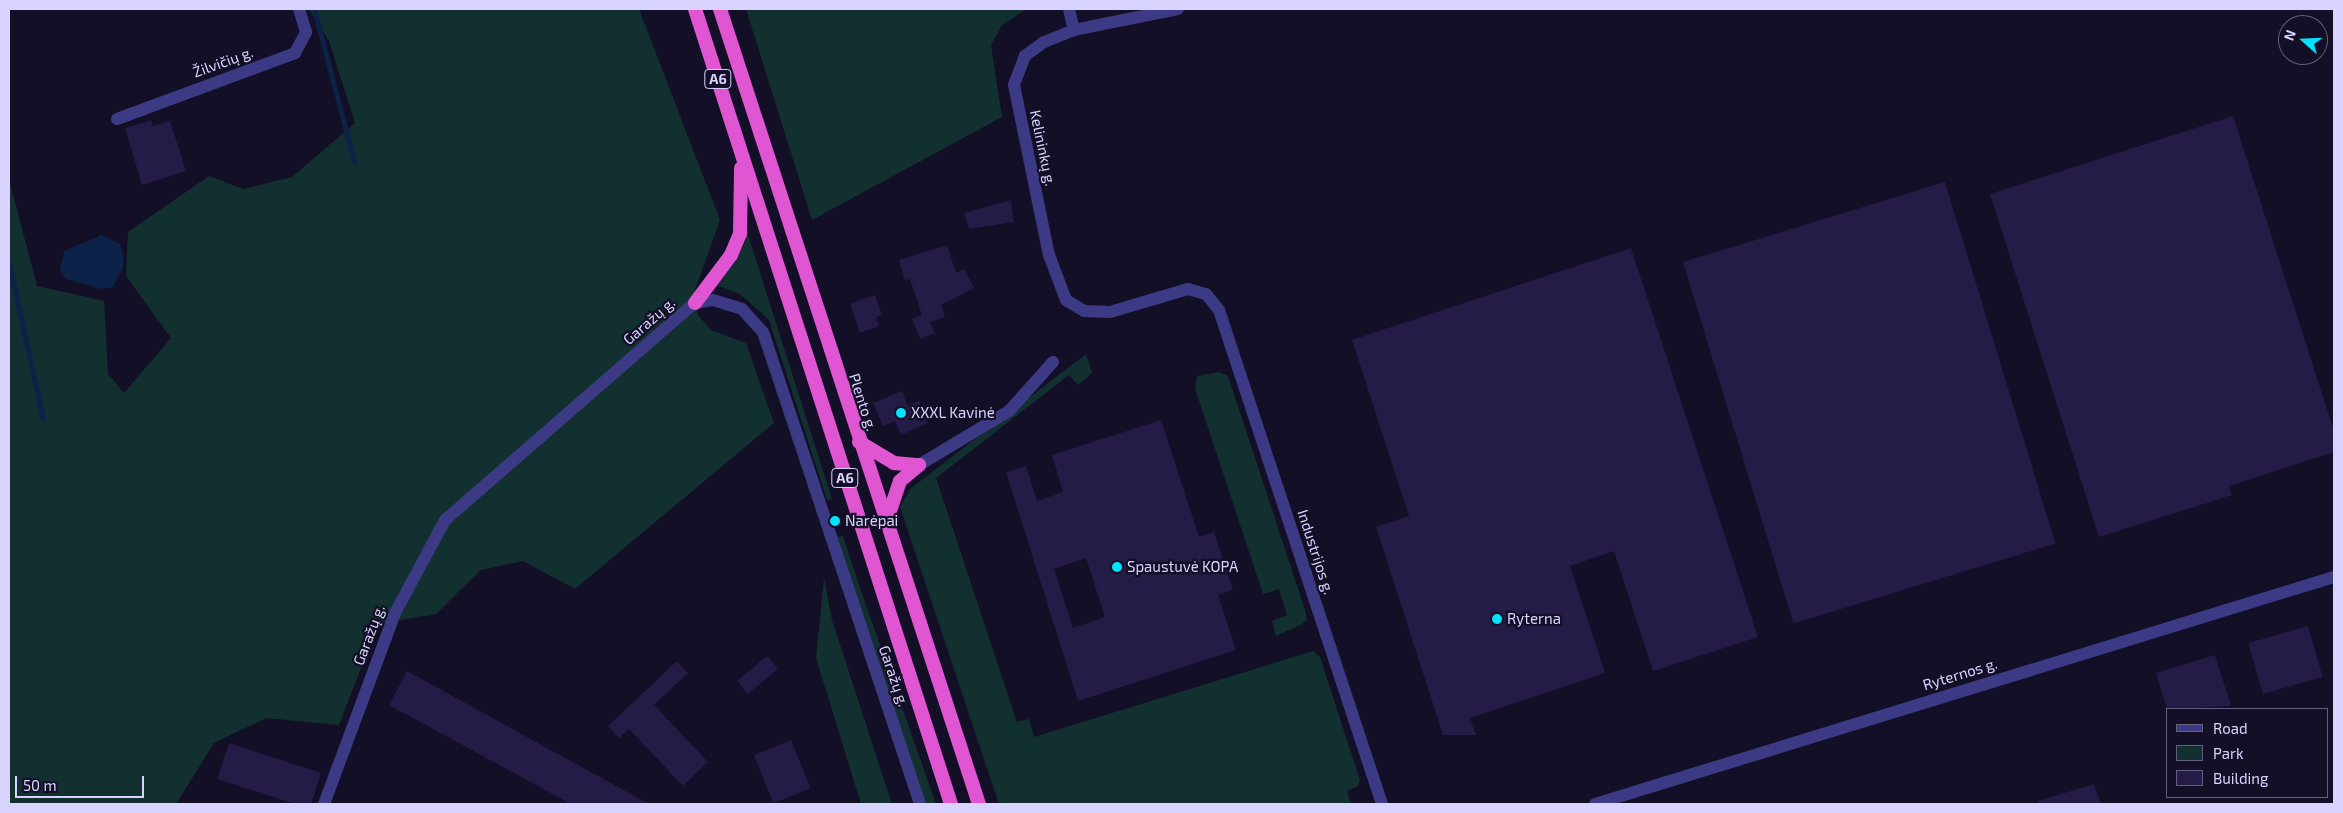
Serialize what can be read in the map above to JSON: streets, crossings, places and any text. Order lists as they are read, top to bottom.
{
  "streets": {
    "highway": ["A6", "Plento g."],
    "street": [
      "Žilvičių g.",
      "Kelininkų g.",
      "Garažų g.",
      "Industrijos g.",
      "Ryternos g."
    ]
  },
  "crossings": [
    ["Kelininkų g.", "Industrijos g."]
  ],
  "places": [
    "XXXL Kavinė",
    "Narėpai",
    "Spaustuvė KOPA",
    "Ryterna"
  ],
  "legend": ["Road", "Park", "Building"],
  "scale_bar": "50 m",
  "north": "left"
}
